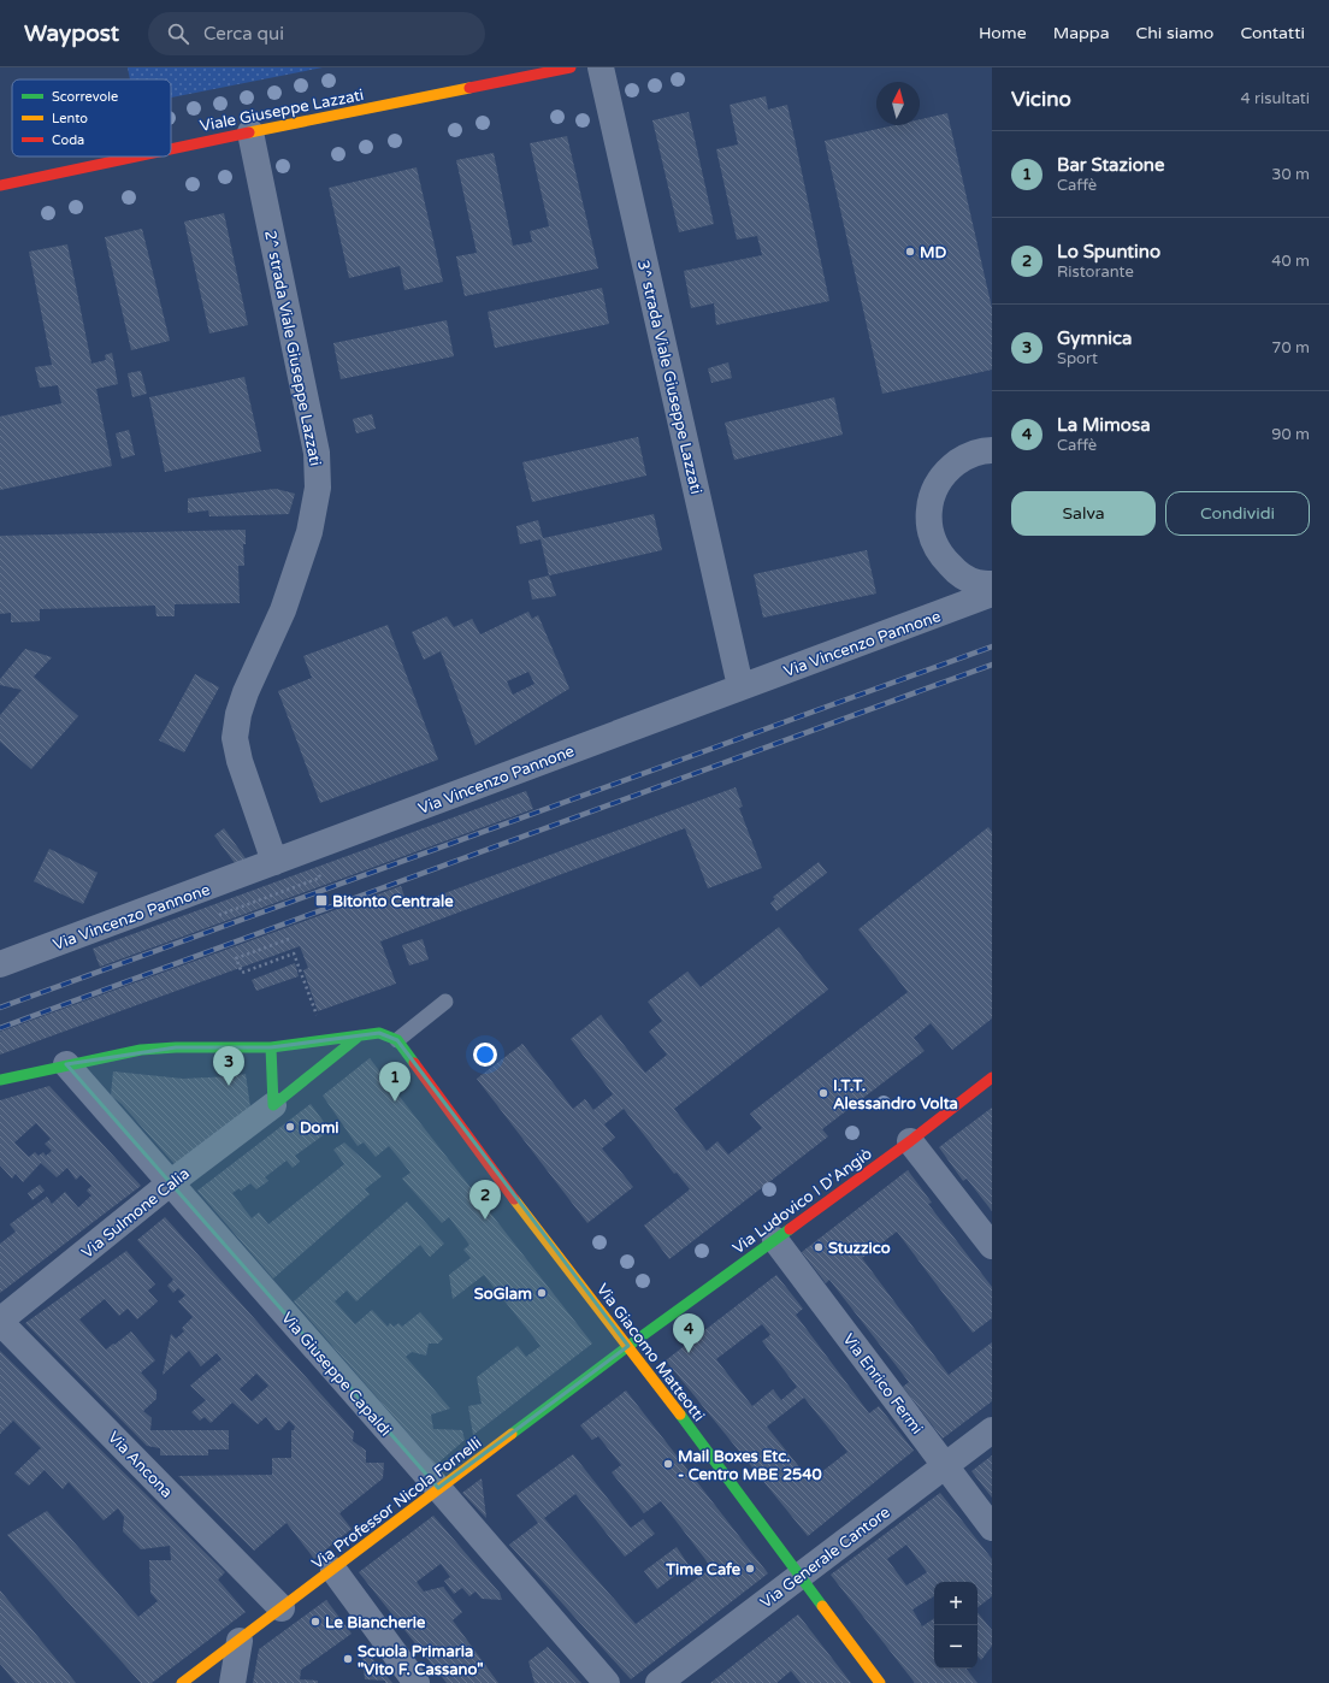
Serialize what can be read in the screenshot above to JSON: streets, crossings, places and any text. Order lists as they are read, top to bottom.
{
  "streets": {
    "street": [
      "Viale Giuseppe Lazzati",
      "2^ strada Viale Giuseppe Lazzati",
      "3^ strada Viale Giuseppe Lazzati",
      "Via Vincenzo Pannone",
      "Via Ludovico I D'Angiò",
      "Via Sulmone Calia",
      "Via Giacomo Matteotti",
      "Via Giuseppe Capaldi",
      "Via Enrico Fermi",
      "Via Ancona",
      "Via Professor Nicola Fornelli",
      "Via Generale Cantore"
    ]
  },
  "crossings": [
    ["Viale Giuseppe Lazzati", "2^ strada Viale Giuseppe Lazzati"],
    ["2^ strada Viale Giuseppe Lazzati", "Via Vincenzo Pannone"],
    ["3^ strada Viale Giuseppe Lazzati", "Via Vincenzo Pannone"],
    ["Via Ludovico I D'Angiò", "Via Giacomo Matteotti"],
    ["Via Ludovico I D'Angiò", "Via Enrico Fermi"],
    ["Via Ludovico I D'Angiò", "Via Professor Nicola Fornelli"],
    ["Via Sulmone Calia", "Via Giuseppe Capaldi"],
    ["Via Sulmone Calia", "Via Ancona"],
    ["Via Giacomo Matteotti", "Via Professor Nicola Fornelli"],
    ["Via Giacomo Matteotti", "Via Generale Cantore"],
    ["Via Giuseppe Capaldi", "Via Professor Nicola Fornelli"],
    ["Via Enrico Fermi", "Via Generale Cantore"],
    ["Via Ancona", "Via Professor Nicola Fornelli"]
  ],
  "places": {
    "other": [
      "MD",
      "I.T.T. Alessandro Volta",
      "Domi",
      "Stuzzico",
      "SoGlam",
      "Mail Boxes Etc. - Centro MBE 2540",
      "Time Cafe",
      "Le Biancherie",
      "Scuola Primaria \"Vito F. Cassano\""
    ],
    "transit": ["Bitonto Centrale"]
  },
  "legend": ["Scorrevole", "Lento", "Coda"],
  "north": "top",
  "page": {
    "header": "Waypost",
    "search": "Cerca qui",
    "nav": [
      "Home",
      "Mappa",
      "Chi siamo",
      "Contatti"
    ],
    "heading": ["Vicino", "4 risultati"],
    "list": [
      {
        "mark": "1",
        "name": "Bar Stazione",
        "note": "Caffè",
        "value": "30 m"
      },
      {
        "mark": "2",
        "name": "Lo Spuntino",
        "note": "Ristorante",
        "value": "40 m"
      },
      {
        "mark": "3",
        "name": "Gymnica",
        "note": "Sport",
        "value": "70 m"
      },
      {
        "mark": "4",
        "name": "La Mimosa",
        "note": "Caffè",
        "value": "90 m"
      }
    ],
    "buttons": ["Salva", "Condividi"],
    "pins": [
      "3",
      "1",
      "2",
      "4"
    ],
    "map_buttons": ["+", "−"]
  }
}
